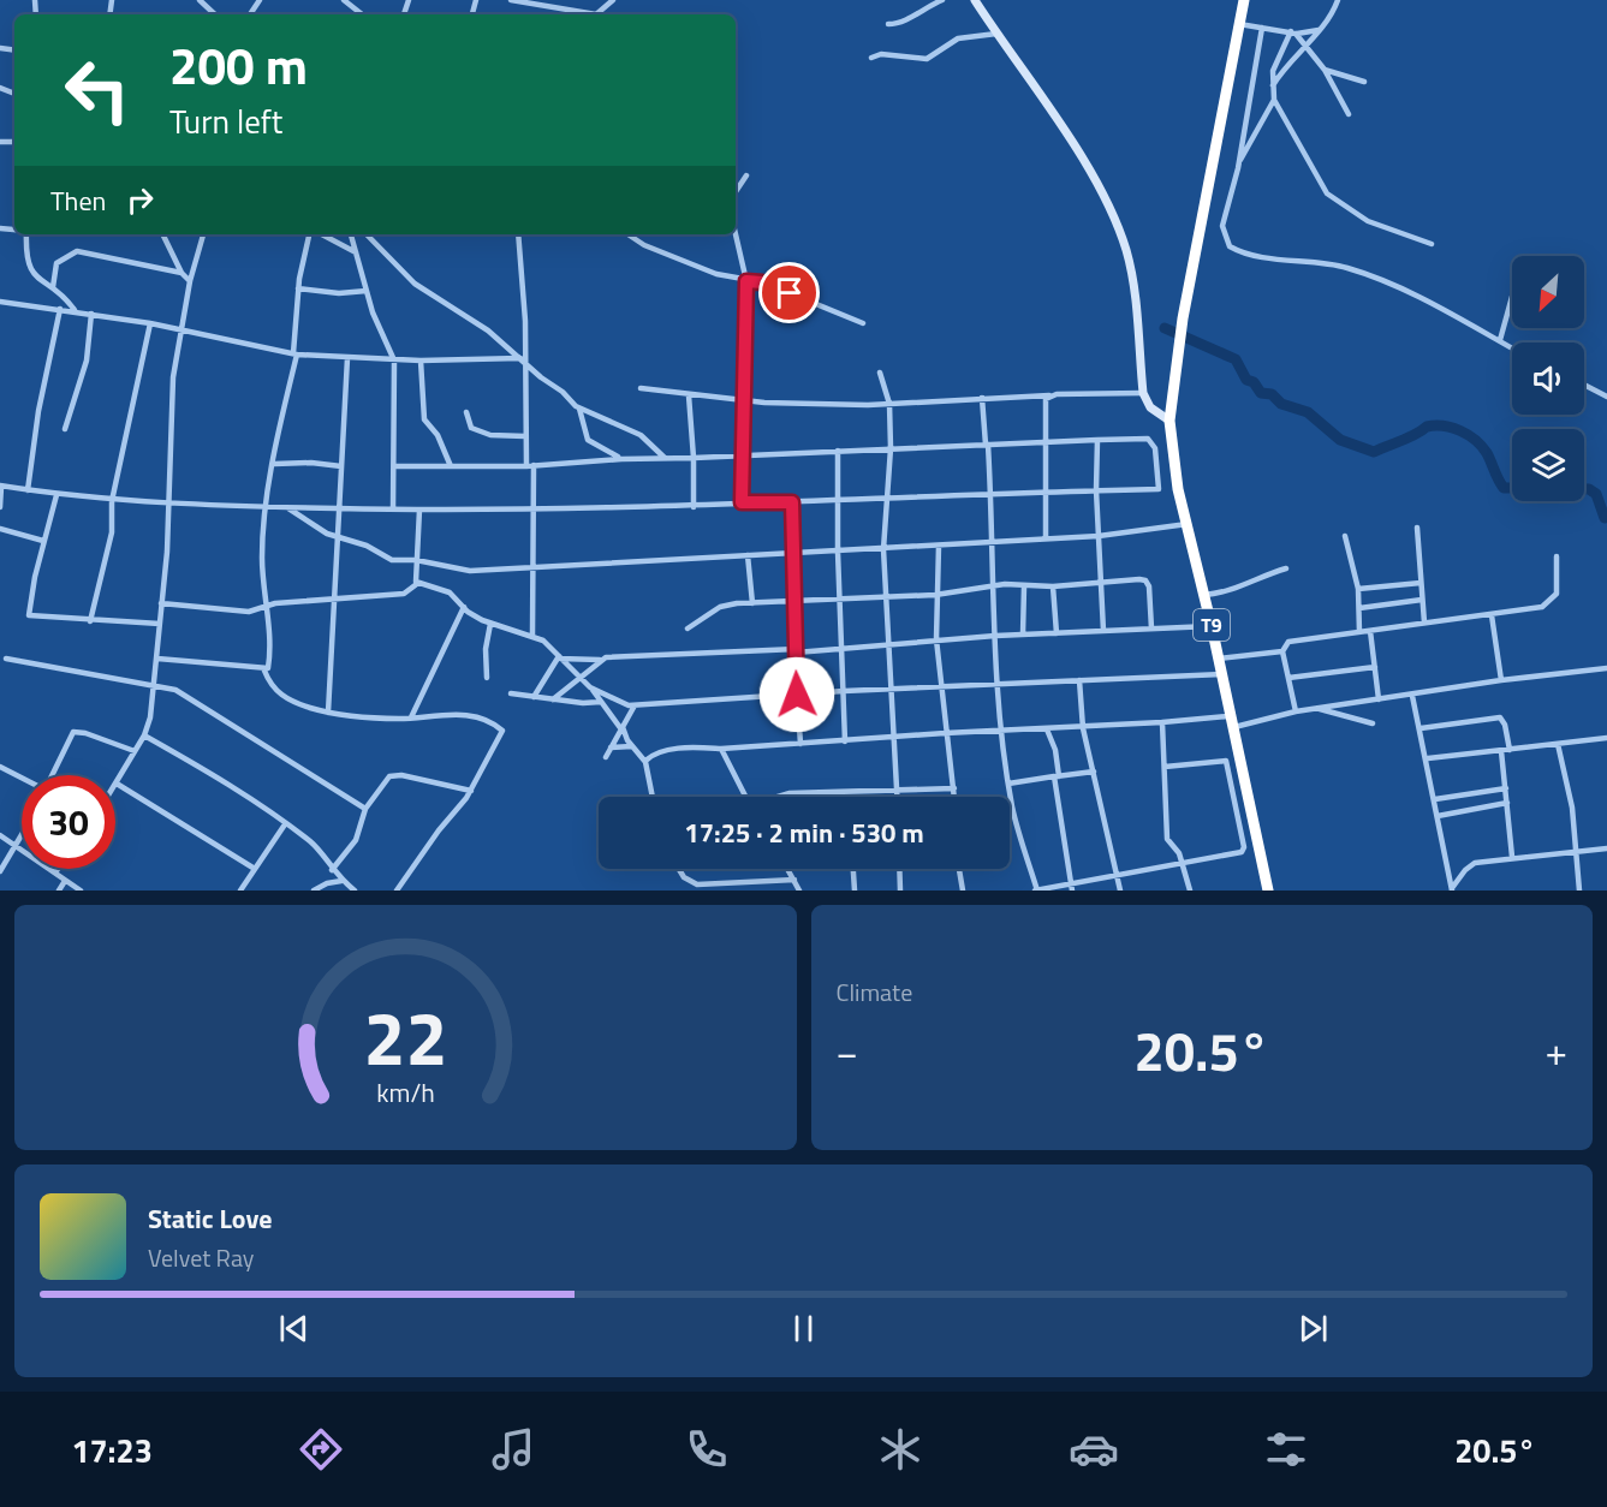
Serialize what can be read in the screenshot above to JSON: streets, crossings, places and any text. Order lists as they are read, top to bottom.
{
  "streets": {
    "highway": ["T9"]
  },
  "north": "bottom left",
  "page": {
    "turn": ["200 m", "Turn left"],
    "then": "Then",
    "limit": "30",
    "trip": "17:25 · 2 min · 530 m",
    "tile": "Climate",
    "heat": ["−", "20.5°", "+"],
    "song": ["Static Love", "Velvet Ray"],
    "tabs": ["17:23", "20.5°"],
    "gauge": ["22", "km/h"]
  }
}
